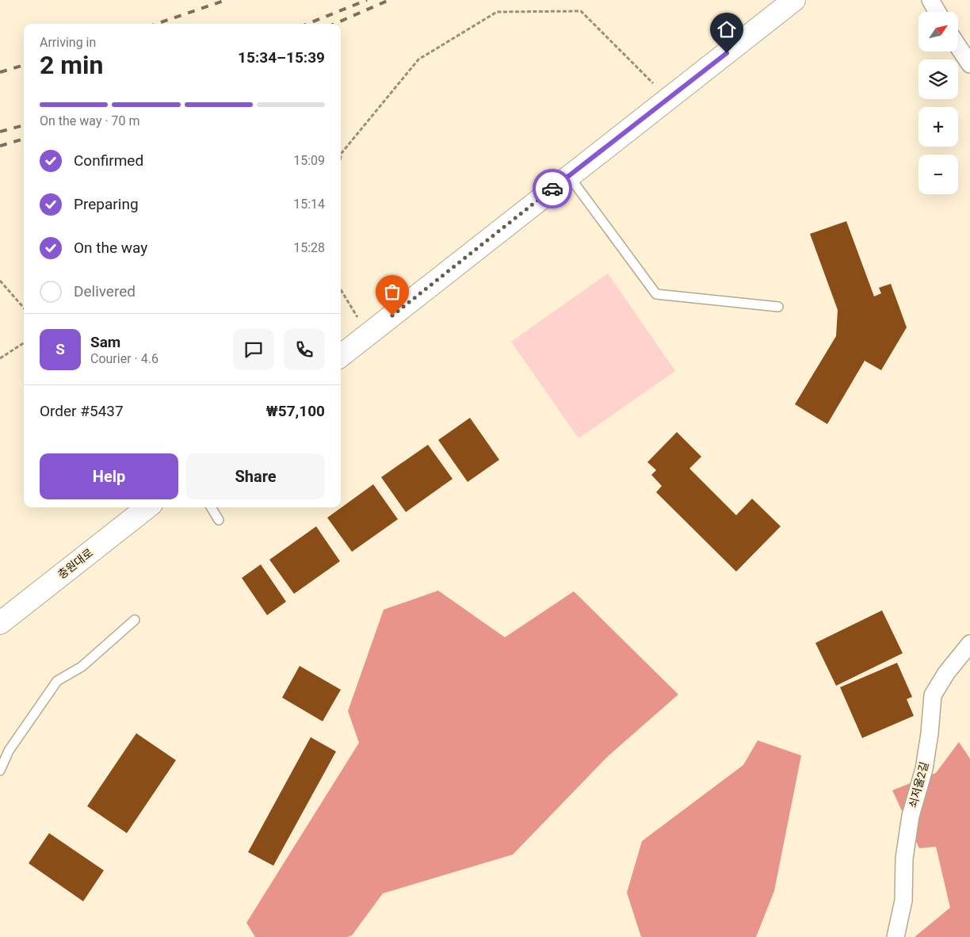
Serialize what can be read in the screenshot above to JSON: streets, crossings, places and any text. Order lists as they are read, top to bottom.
{
  "streets": {
    "street": ["충원대로", "쇠저울2길"]
  },
  "north": "top right",
  "page": {
    "map_buttons": ["+", "−"],
    "heading": ["2 min", "Arriving in", "15:34–15:39"],
    "panel": [
      "Sam",
      "Courier · 4.6",
      "Order #5437",
      "₩57,100"
    ],
    "bar": "On the way · 70 m",
    "list": [
      ["Confirmed", "15:09"],
      ["Preparing", "15:14"],
      ["On the way", "15:28"],
      "Delivered"
    ],
    "round": "S",
    "buttons": ["Help", "Share"]
  }
}
